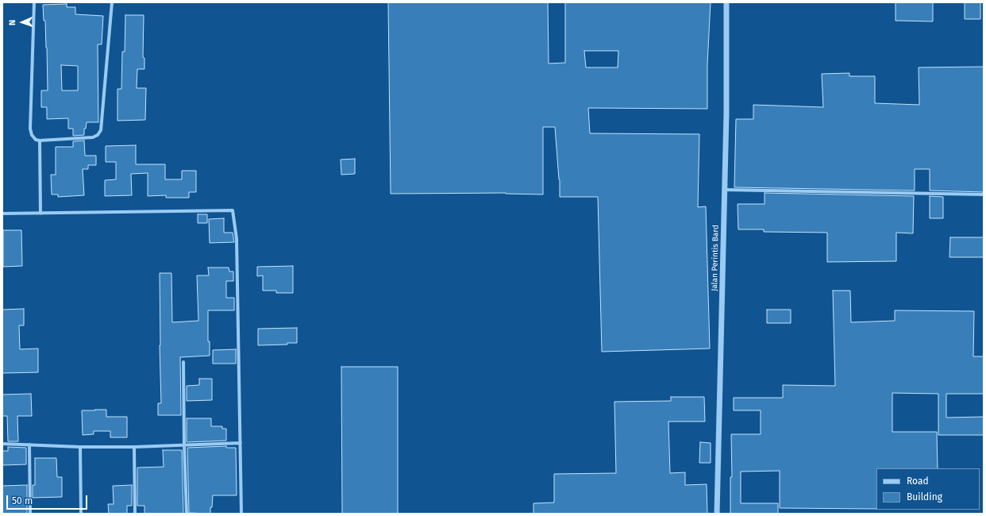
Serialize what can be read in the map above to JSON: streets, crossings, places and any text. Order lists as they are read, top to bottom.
{
  "streets": {
    "street": ["Jalan Perintis Bard"]
  },
  "legend": ["Road", "Building"],
  "scale_bar": "50 m",
  "north": "left"
}
